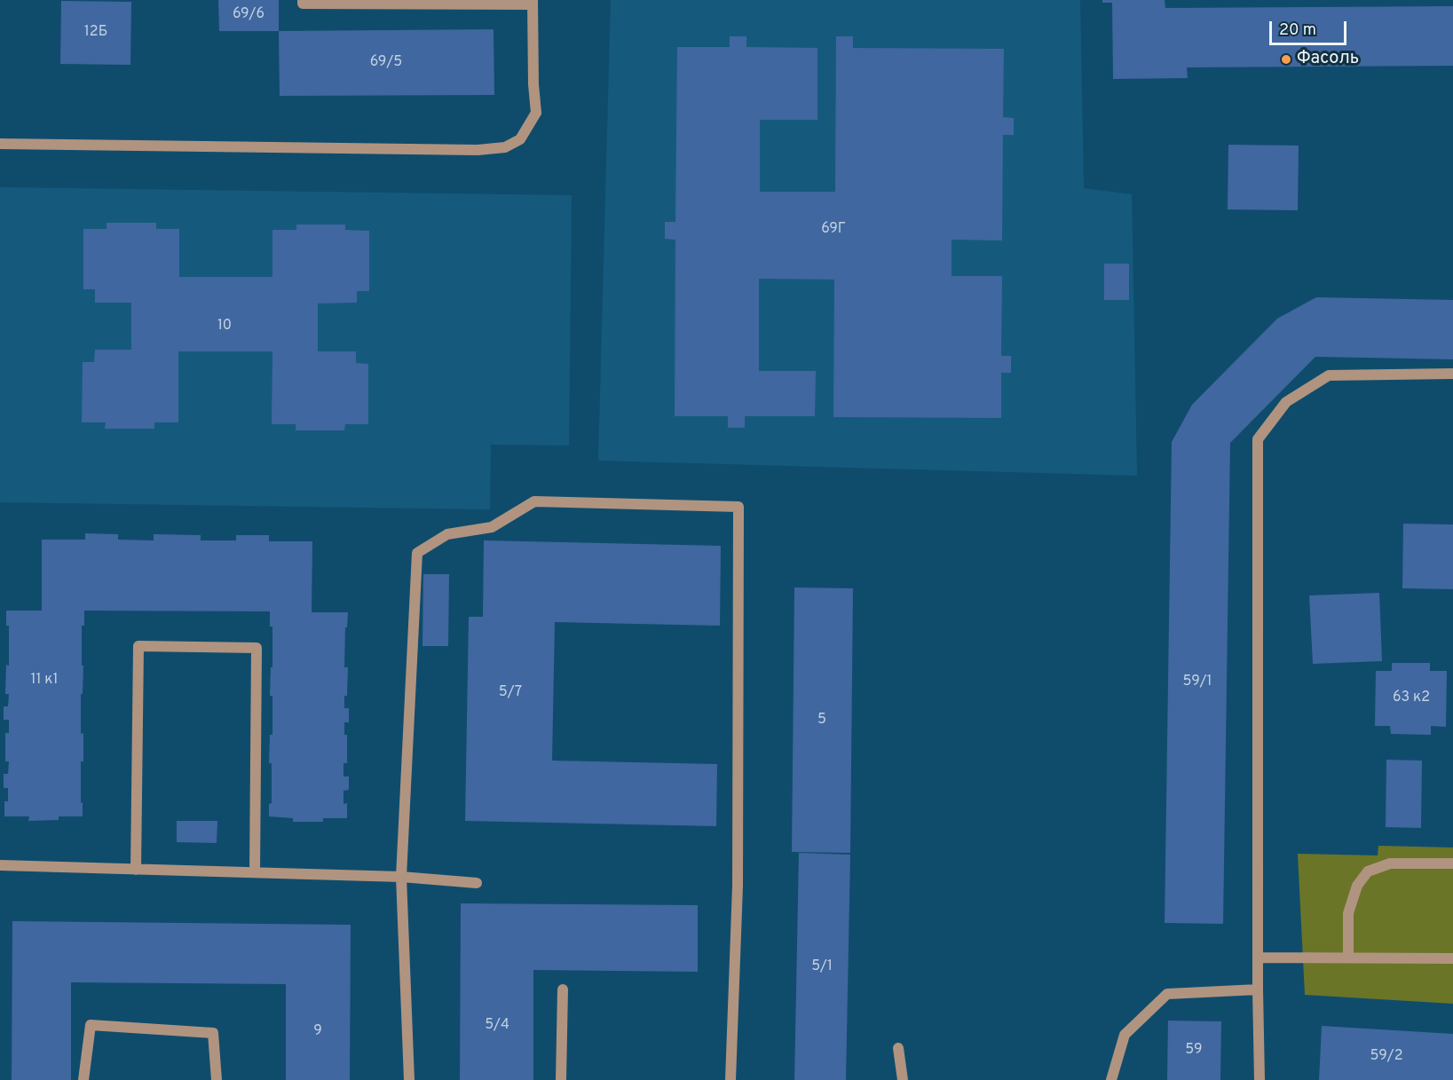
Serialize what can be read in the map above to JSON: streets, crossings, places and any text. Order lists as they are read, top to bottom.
{
  "places": ["Фасоль"],
  "house_numbers": [
    "69/6",
    "12Б",
    "69/5",
    "69Г",
    "10",
    "11 к1",
    "59/1",
    "5/7",
    "63 к2",
    "5",
    "5/1",
    "5/4",
    "9",
    "59",
    "59/2"
  ],
  "scale_bar": "20 m"
}
